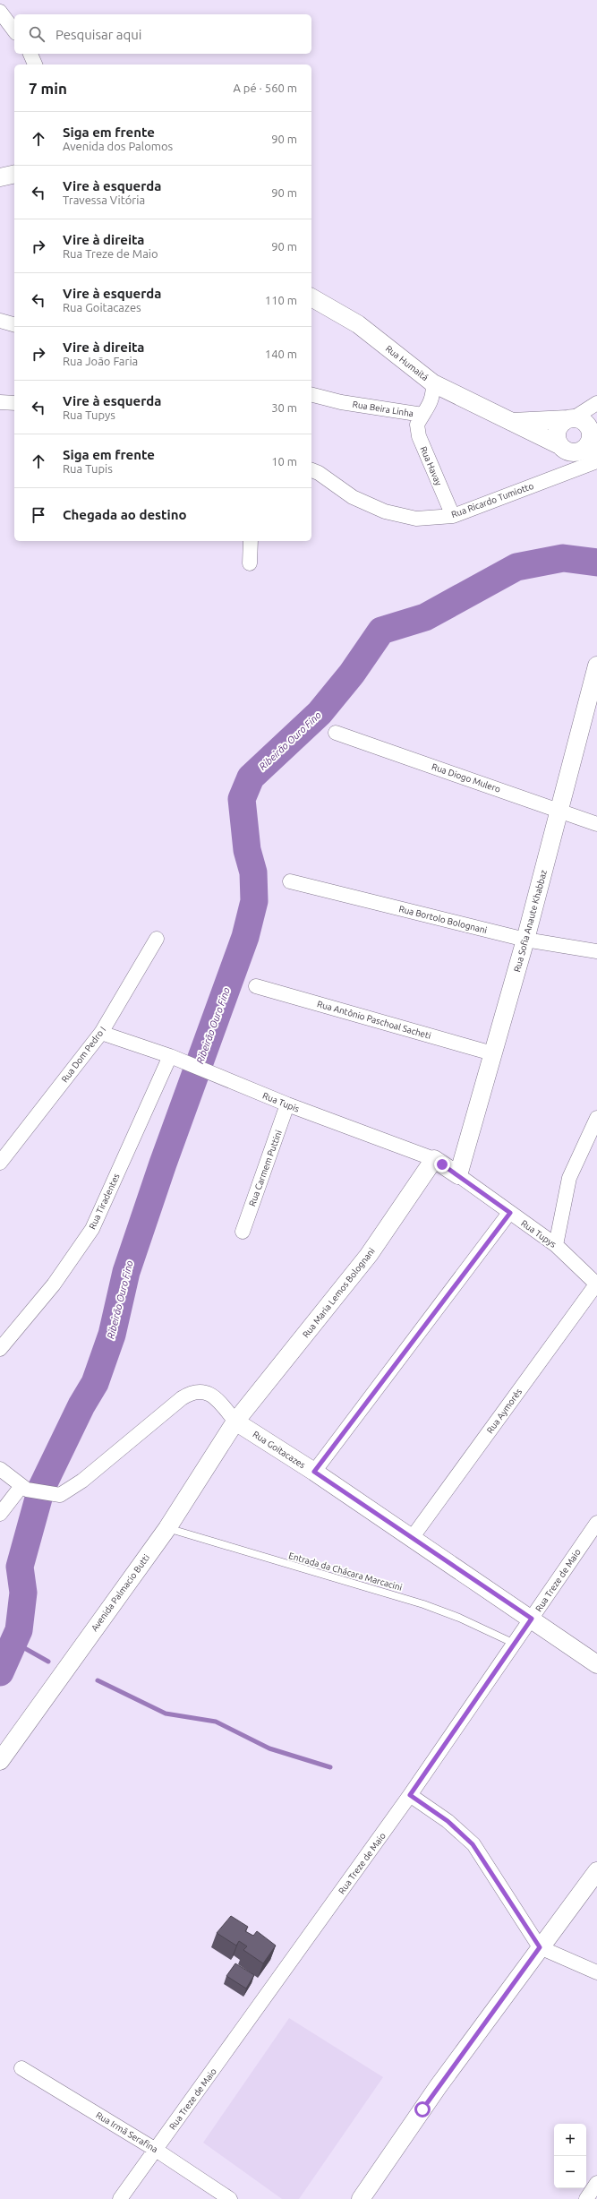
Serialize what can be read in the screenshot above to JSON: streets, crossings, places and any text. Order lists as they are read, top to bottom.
{
  "streets": {
    "street": [
      "Rua Humaitá",
      "Rua Beira Linha",
      "Rua Havay",
      "Rua Ricardo Tumiotto",
      "Rua Diogo Mulero",
      "Rua Bortolo Bolognani",
      "Rua Sofia Anaute Khabbaz",
      "Rua Antônio Paschoal Sacheti",
      "Rua Dom Pedro I",
      "Rua Tupis",
      "Rua Carmem Puttini",
      "Rua Tiradentes",
      "Rua Tupys",
      "Rua Maria Lemos Bolognani",
      "Rua Aymorés",
      "Rua Goitacazes",
      "Rua Treze de Maio",
      "Avenida Palmacio Butti",
      "Rua Irmã Serafina"
    ],
    "lane": ["Entrada da Chácara Marcacini"]
  },
  "crossings": [
    ["Rua Humaitá", "Rua Beira Linha"],
    ["Rua Beira Linha", "Rua Havay"],
    ["Rua Havay", "Rua Ricardo Tumiotto"],
    ["Rua Diogo Mulero", "Rua Sofia Anaute Khabbaz"],
    ["Rua Bortolo Bolognani", "Rua Sofia Anaute Khabbaz"],
    ["Rua Sofia Anaute Khabbaz", "Rua Antônio Paschoal Sacheti"],
    ["Rua Sofia Anaute Khabbaz", "Rua Tupis"],
    ["Rua Sofia Anaute Khabbaz", "Rua Tupys"],
    ["Rua Dom Pedro I", "Rua Tupis"],
    ["Rua Tupis", "Rua Carmem Puttini"],
    ["Rua Tupis", "Rua Tiradentes"],
    ["Rua Tupis", "Rua Tupys"],
    ["Rua Tupis", "Rua Maria Lemos Bolognani"],
    ["Rua Tupys", "Rua Aymorés"],
    ["Rua Maria Lemos Bolognani", "Rua Goitacazes"],
    ["Rua Maria Lemos Bolognani", "Avenida Palmacio Butti"],
    ["Rua Aymorés", "Rua Goitacazes"],
    ["Rua Goitacazes", "Rua Treze de Maio"],
    ["Rua Goitacazes", "Avenida Palmacio Butti"],
    ["Entrada da Chácara Marcacini", "Rua Treze de Maio"],
    ["Entrada da Chácara Marcacini", "Avenida Palmacio Butti"],
    ["Rua Treze de Maio", "Rua Irmã Serafina"]
  ],
  "water": ["Ribeirão Ouro Fino"],
  "page": {
    "search": "Pesquisar aqui",
    "heading": ["7 min", "A pé · 560 m"],
    "list": [
      ["Siga em frente", "Avenida dos Palomos", "90 m"],
      ["Vire à esquerda", "Travessa Vitória", "90 m"],
      ["Vire à direita", "Rua Treze de Maio", "90 m"],
      ["Vire à esquerda", "Rua Goitacazes", "110 m"],
      ["Vire à direita", "Rua João Faria", "140 m"],
      ["Vire à esquerda", "Rua Tupys", "30 m"],
      ["Siga em frente", "Rua Tupis", "10 m"],
      "Chegada ao destino"
    ],
    "map_buttons": ["+", "−"]
  }
}
